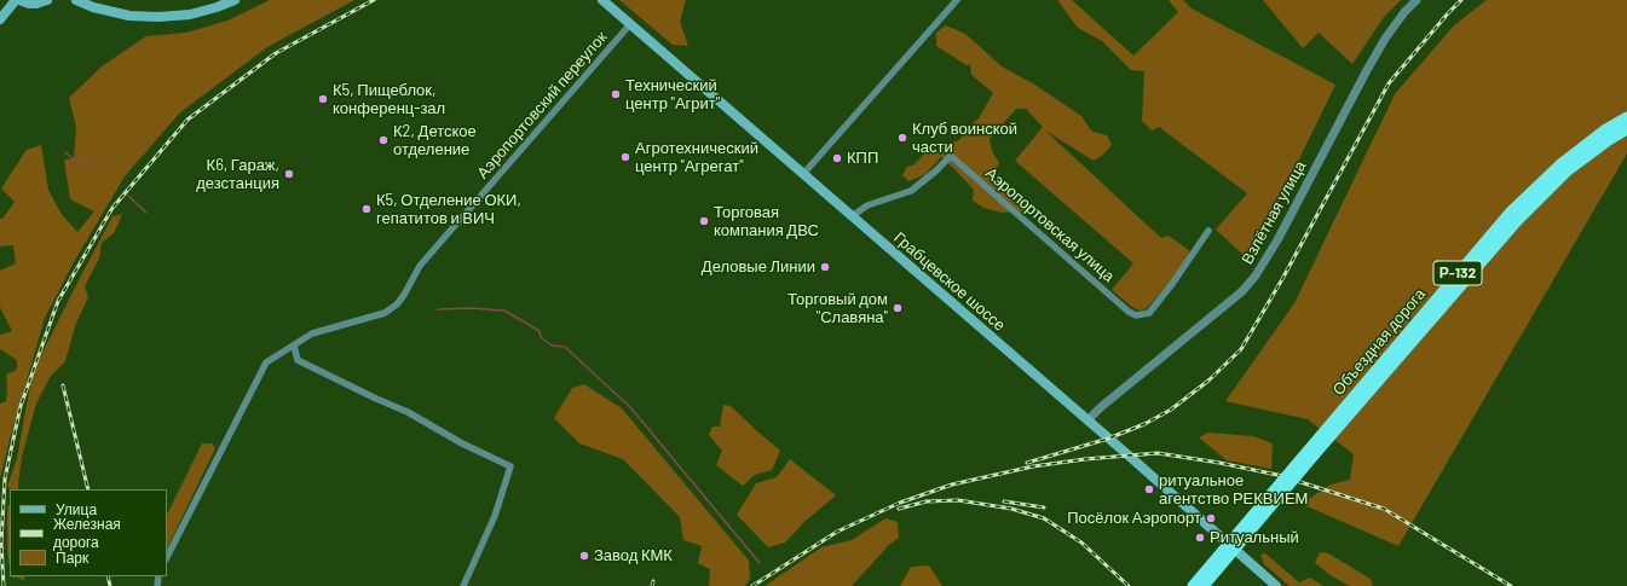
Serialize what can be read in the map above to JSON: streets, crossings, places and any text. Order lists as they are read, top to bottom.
{
  "streets": {
    "highway": ["Р-132", "Объездная дорога"],
    "main road": ["Грабцевское шоссе"],
    "street": ["Аэропортовский переулок", "Взлётная улица", "Аэропортовская улица"]
  },
  "crossings": [
    ["Аэропортовский переулок", "Грабцевское шоссе"],
    ["Взлётная улица", "Грабцевское шоссе"],
    ["Аэропортовская улица", "Грабцевское шоссе"]
  ],
  "places": [
    "Технический центр \"Агрит\"",
    "К5, Пищеблок, конференц-зал",
    "Клуб воинской части",
    "К2, Детское отделение",
    "Агротехнический центр \"Агрегат\"",
    "КПП",
    "К6, Гараж, дезстанция",
    "К5, Отделение ОКИ, гепатитов и ВИЧ",
    "Торговая компания ДВС",
    "Деловые Линии",
    "Торговый дом \"Славяна\"",
    "ритуальное агентство РЕКВИЕМ",
    "Посёлок Аэропорт",
    "Ритуальный",
    "Завод КМК"
  ],
  "legend": ["Улица", "Железная дорога", "Парк"]
}
